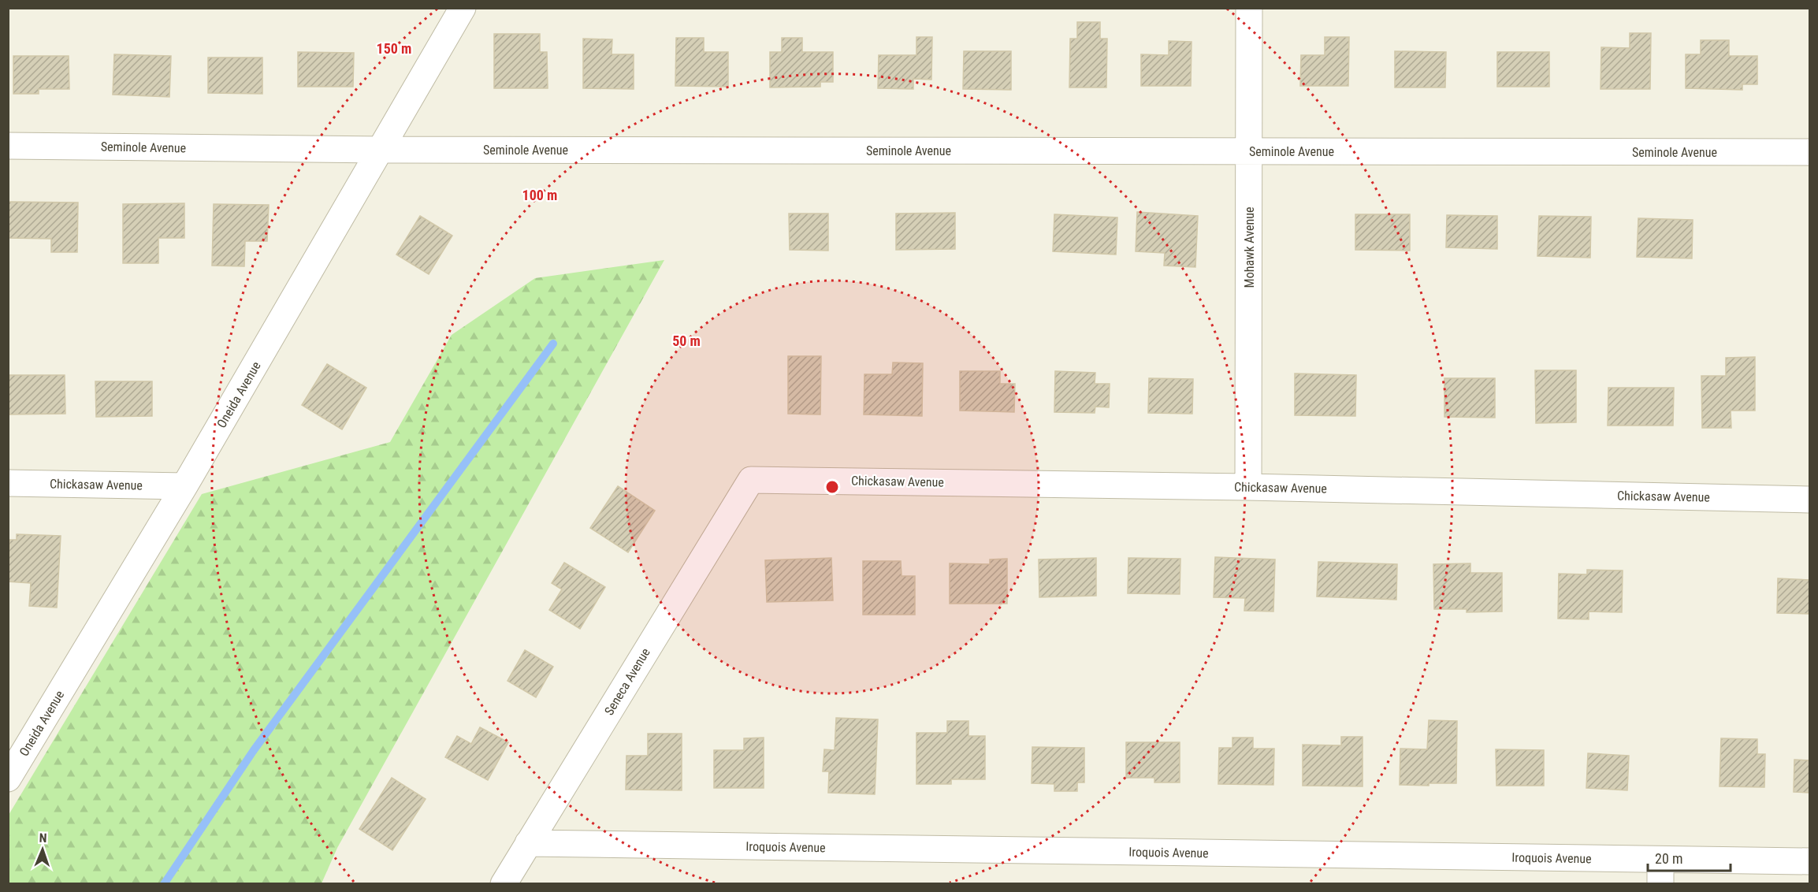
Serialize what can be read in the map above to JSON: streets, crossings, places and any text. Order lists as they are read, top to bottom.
{
  "streets": {
    "street": [
      "Seminole Avenue",
      "Mohawk Avenue",
      "Oneida Avenue",
      "Chickasaw Avenue",
      "Seneca Avenue",
      "Iroquois Avenue"
    ]
  },
  "crossings": [
    ["Seminole Avenue", "Mohawk Avenue"],
    ["Seminole Avenue", "Oneida Avenue"],
    ["Mohawk Avenue", "Chickasaw Avenue"],
    ["Oneida Avenue", "Chickasaw Avenue"],
    ["Chickasaw Avenue", "Seneca Avenue"],
    ["Seneca Avenue", "Iroquois Avenue"]
  ],
  "scale_bar": "20 m",
  "north": "top",
  "rings": ["150 m", "100 m", "50 m"]
}
